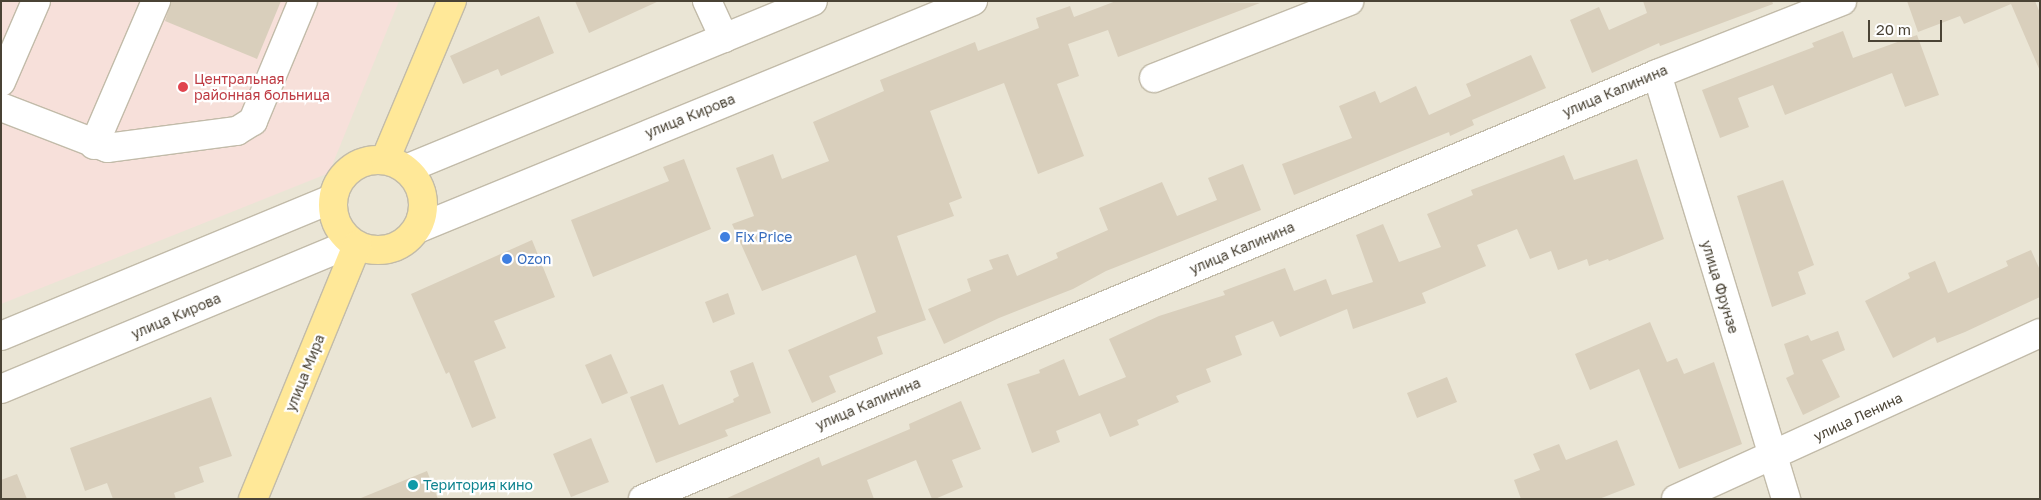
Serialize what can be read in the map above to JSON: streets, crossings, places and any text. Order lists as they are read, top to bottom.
{
  "streets": {
    "main road": ["улица Кирова", "улица Мира"],
    "street": ["улица Калинина", "улица Фрунзе", "улица Ленина"]
  },
  "crossings": [
    ["улица Калинина", "улица Фрунзе"],
    ["улица Кирова", "улица Мира"],
    ["улица Фрунзе", "улица Ленина"]
  ],
  "places": [
    "Центральная районная больница",
    "Fix Price",
    "Ozon",
    "Територия кино"
  ],
  "scale_bar": "20 m"
}
